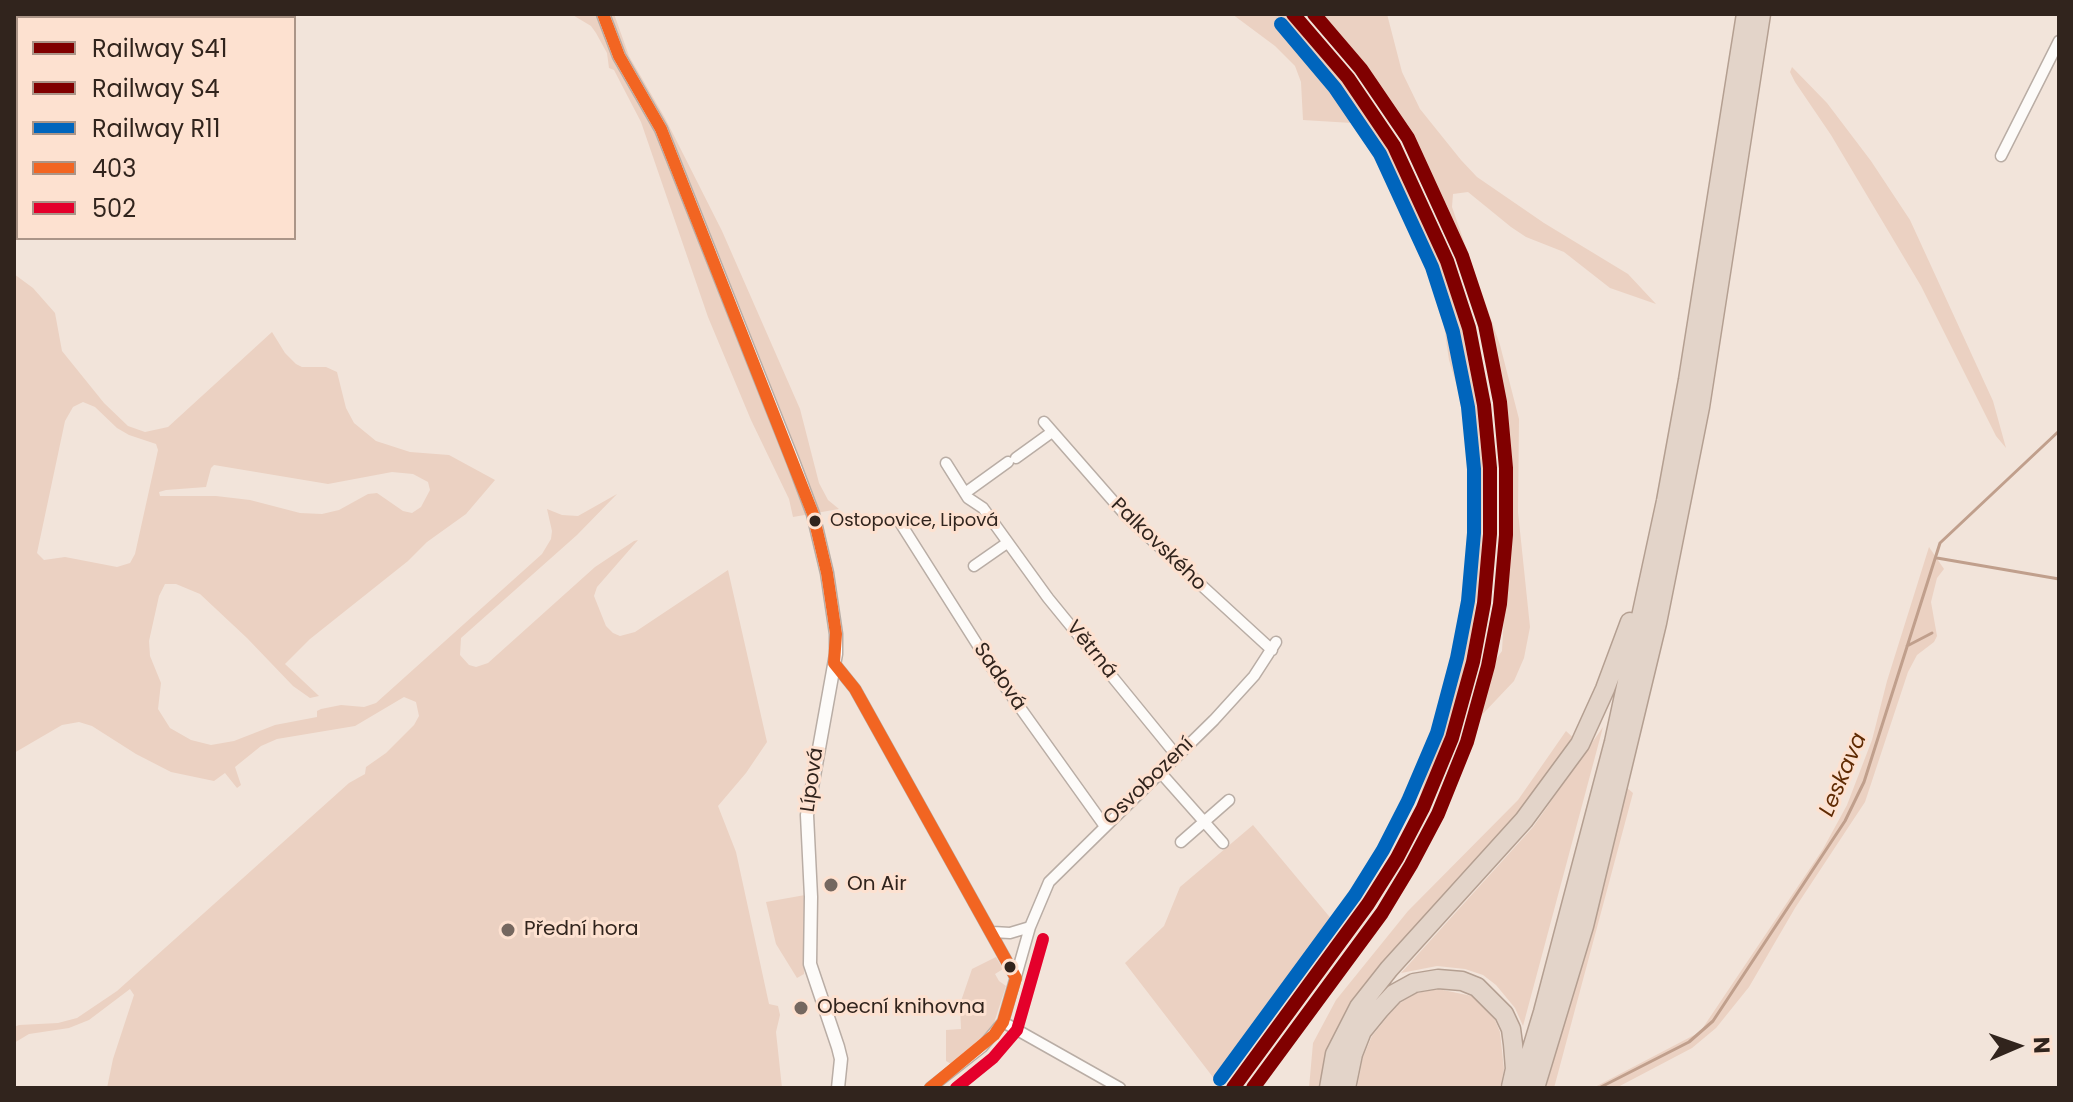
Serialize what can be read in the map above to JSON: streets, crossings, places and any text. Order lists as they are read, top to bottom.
{
  "streets": {
    "street": [
      "Palkovského",
      "Větrná",
      "Sadová",
      "Lípová",
      "Osvobození"
    ]
  },
  "crossings": [
    ["Palkovského", "Osvobození"],
    ["Větrná", "Osvobození"],
    ["Sadová", "Osvobození"]
  ],
  "water": ["Leskava"],
  "places": [
    "Ostopovice, Lipová",
    "On Air",
    "Přední hora",
    "Obecní knihovna"
  ],
  "lines": [
    "rail line S41",
    "rail line S4",
    "transit line 403",
    "rail line R11",
    "transit line 502"
  ],
  "legend": [
    "Railway S41",
    "Railway S4",
    "Railway R11",
    "403",
    "502"
  ],
  "north": "right"
}
